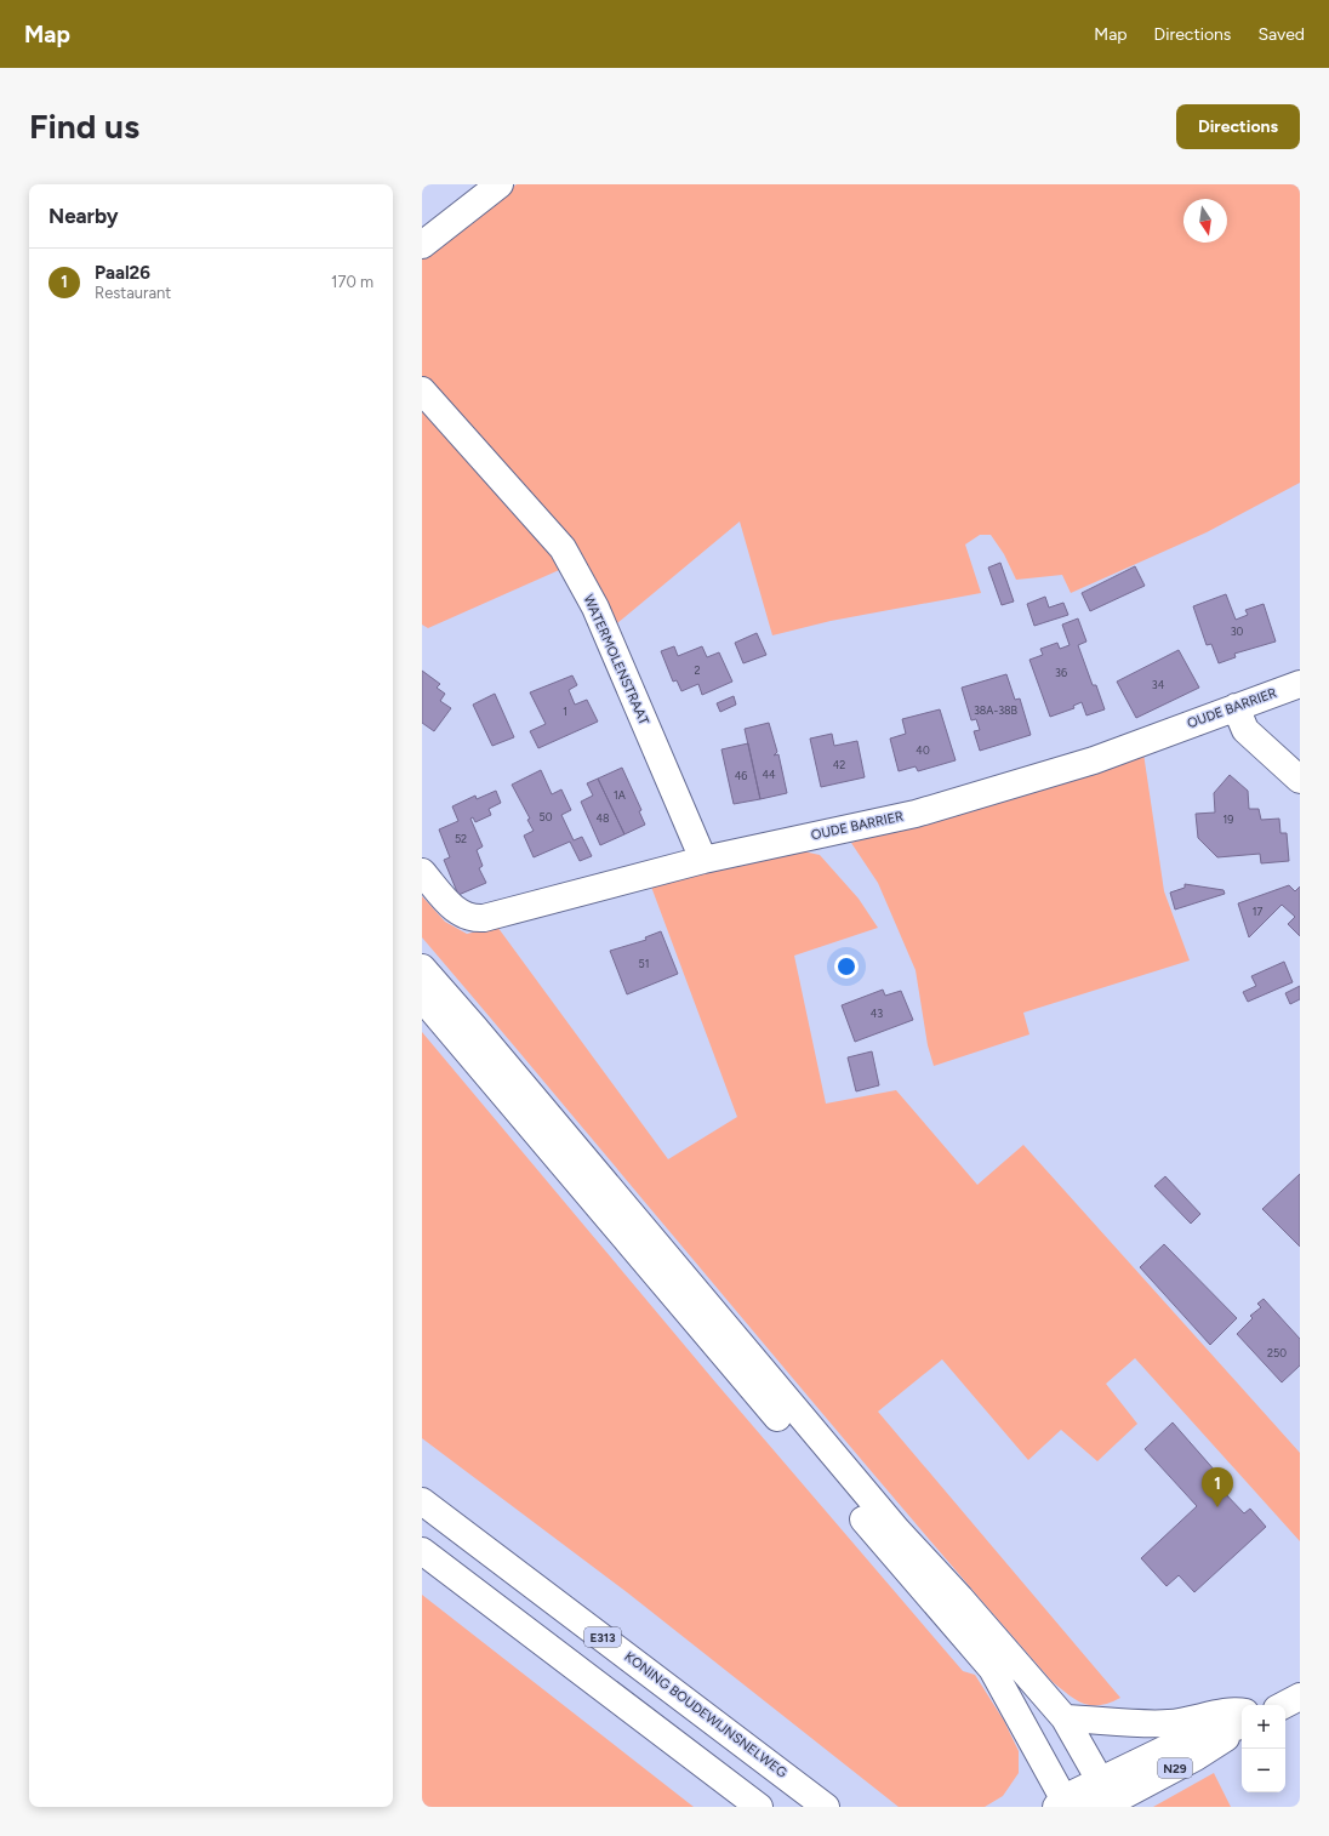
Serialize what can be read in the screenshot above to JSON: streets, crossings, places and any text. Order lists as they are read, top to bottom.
{
  "streets": {
    "main road": [
      "WATERMOLENSTRAAT",
      "OUDE BARRIER",
      "E313",
      "KONING BOUDEWIJNSNELWEG",
      "N29"
    ]
  },
  "crossings": [
    ["WATERMOLENSTRAAT", "OUDE BARRIER"]
  ],
  "house_numbers": [
    "30",
    "2",
    "36",
    "34",
    "38A-38B",
    "1",
    "40",
    "42",
    "44",
    "46",
    "1A",
    "50",
    "48",
    "19",
    "52",
    "17",
    "51",
    "43",
    "250"
  ],
  "north": "bottom",
  "page": {
    "header": "Map",
    "nav": ["Map", "Directions", "Saved"],
    "buttons": "Directions",
    "title": "Find us",
    "heading": "Nearby",
    "list": [
      {
        "mark": "1",
        "name": "Paal26",
        "note": "Restaurant",
        "value": "170 m"
      }
    ],
    "pins": "1",
    "map_buttons": ["+", "−"]
  }
}
